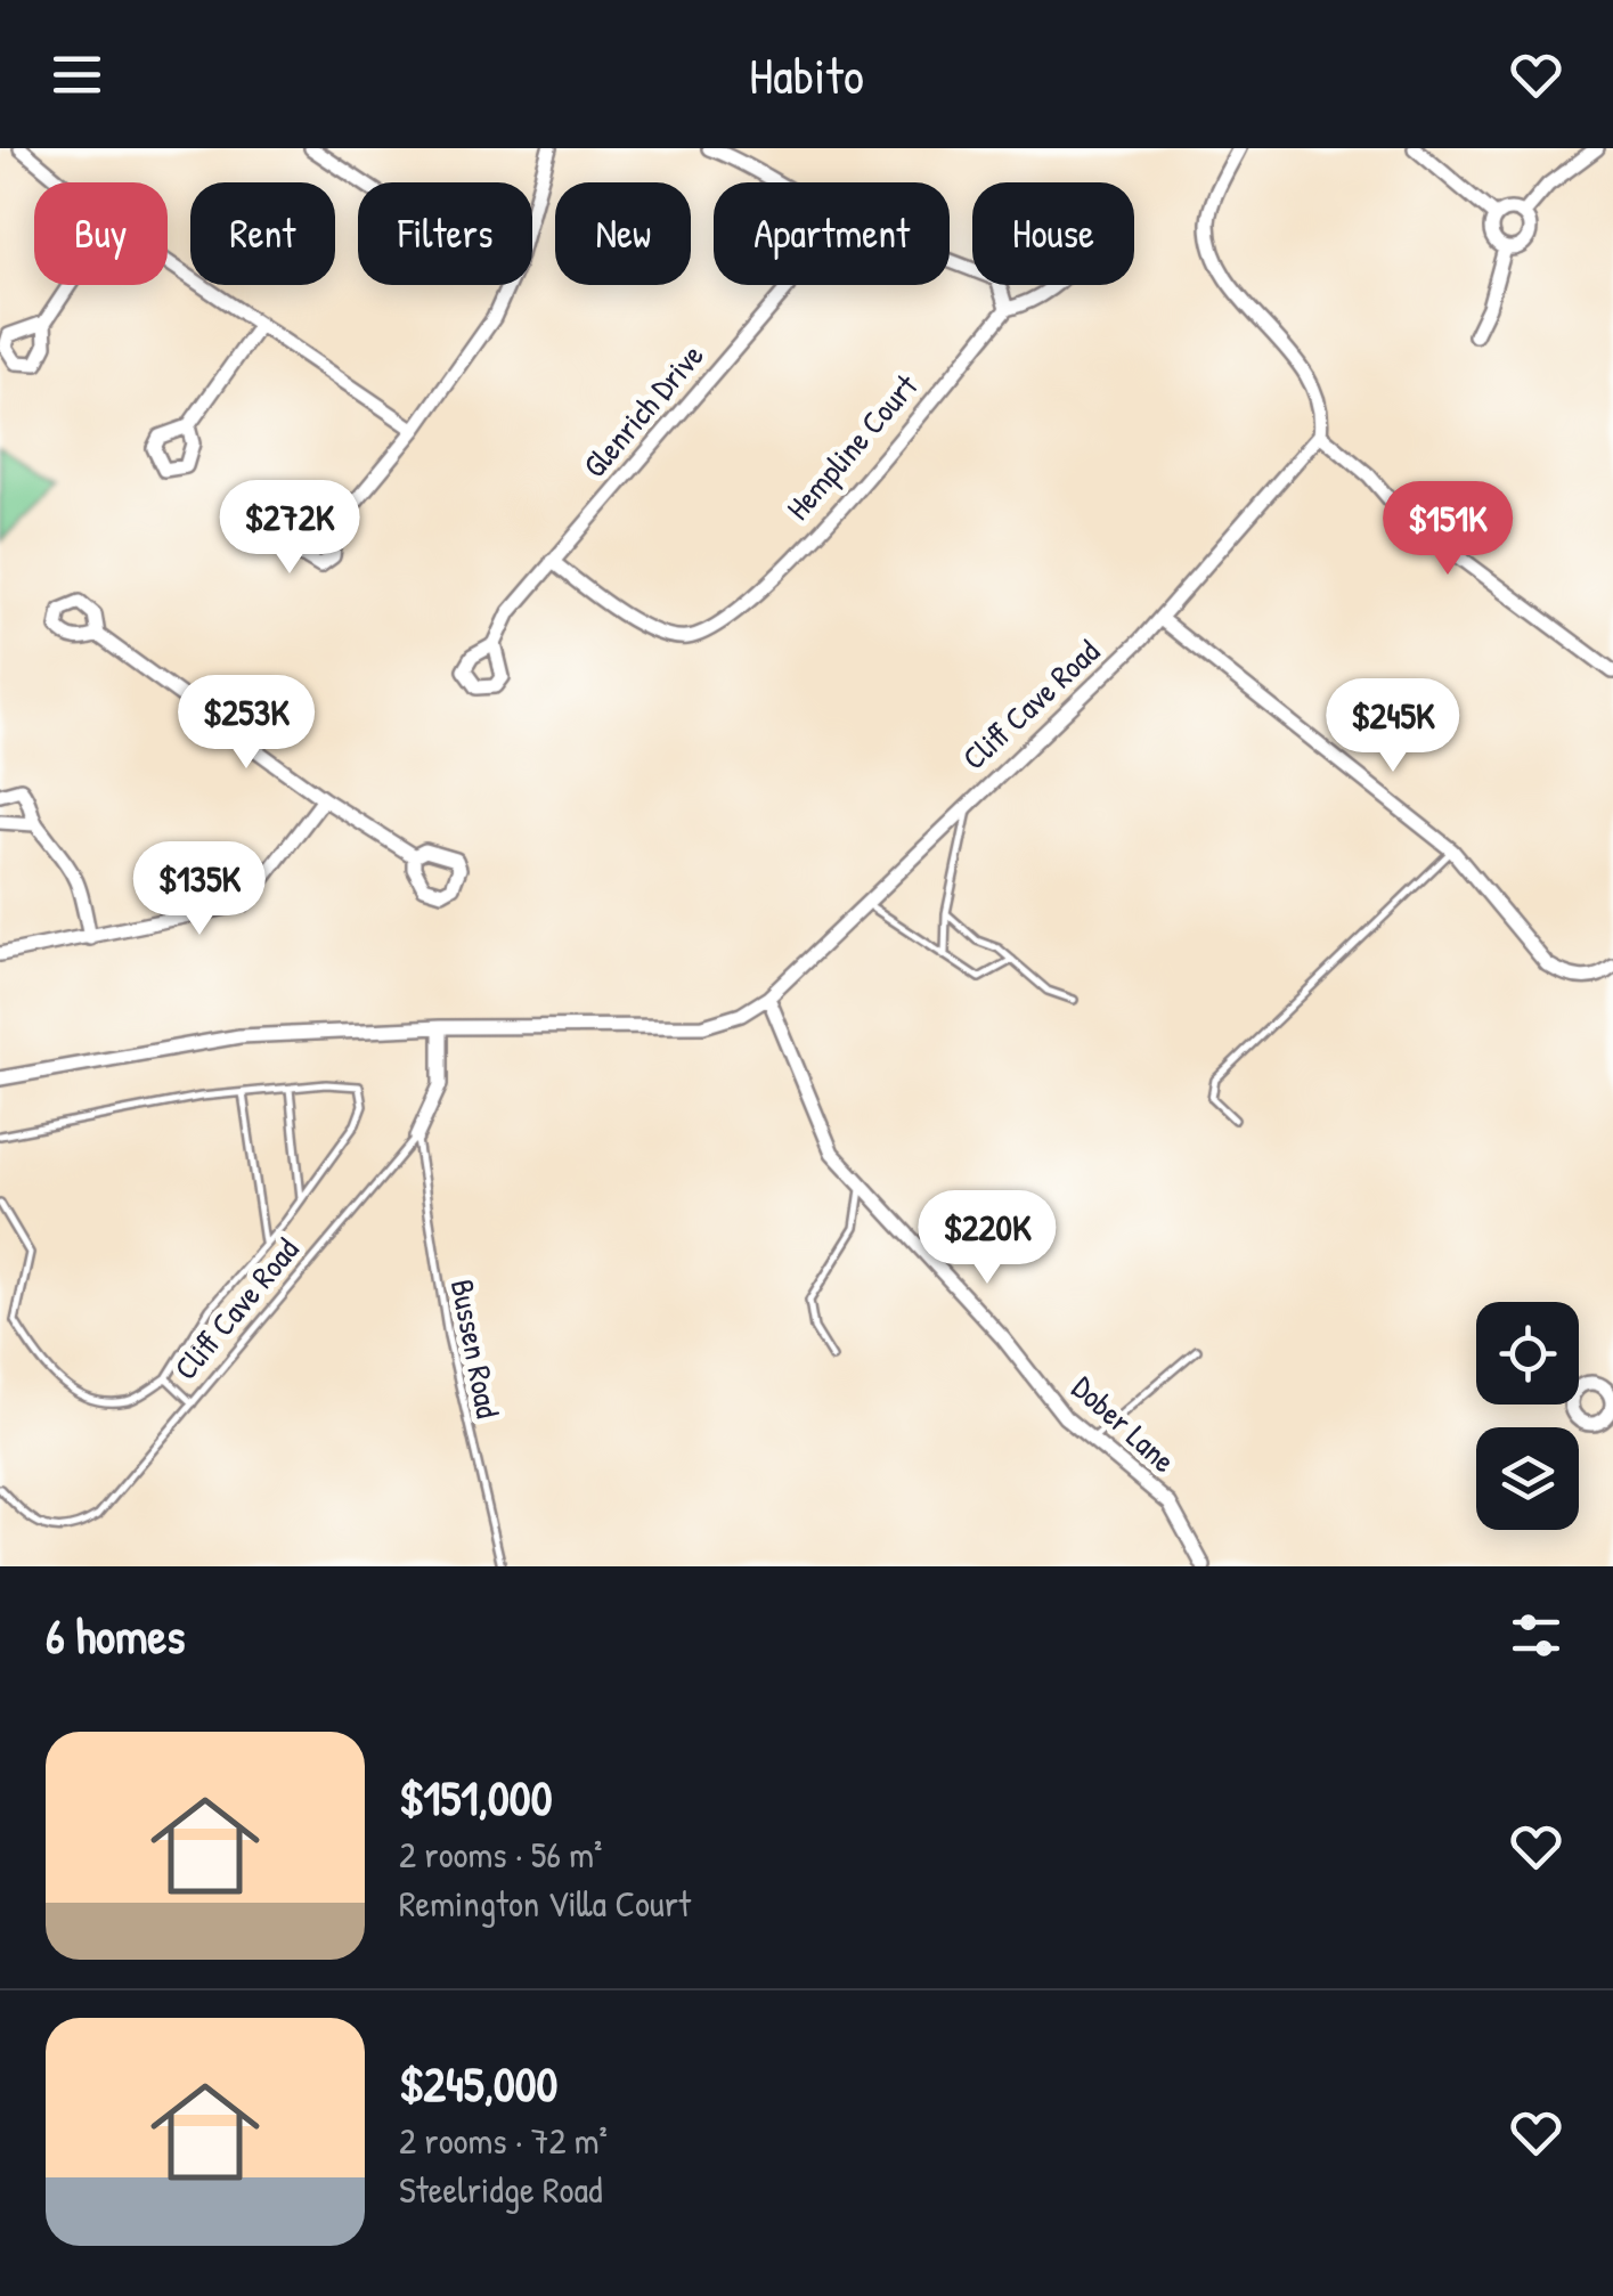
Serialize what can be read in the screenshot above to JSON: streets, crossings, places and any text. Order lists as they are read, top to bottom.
{
  "streets": {
    "street": [
      "Glenrich Drive",
      "Hempline Court",
      "Cliff Cave Road",
      "Dober Lane"
    ],
    "lane": ["Bussen Road"]
  },
  "crossings": [
    ["Glenrich Drive", "Hempline Court"],
    ["Cliff Cave Road", "Bussen Road"],
    ["Cliff Cave Road", "Dober Lane"]
  ],
  "page": {
    "header": "Habito",
    "chip": [
      "Buy",
      "Rent",
      "Filters",
      "New",
      "Apartment",
      "House"
    ],
    "price": [
      "$272K",
      "$151K",
      "$253K",
      "$245K",
      "$135K",
      "$220K"
    ],
    "heading": "6 homes",
    "list": [
      {
        "name": "$151,000",
        "note": "2 rooms · 56 m² · Remington Villa Court"
      },
      {
        "name": "$245,000",
        "note": "2 rooms · 72 m² · Steelridge Road"
      }
    ]
  }
}
